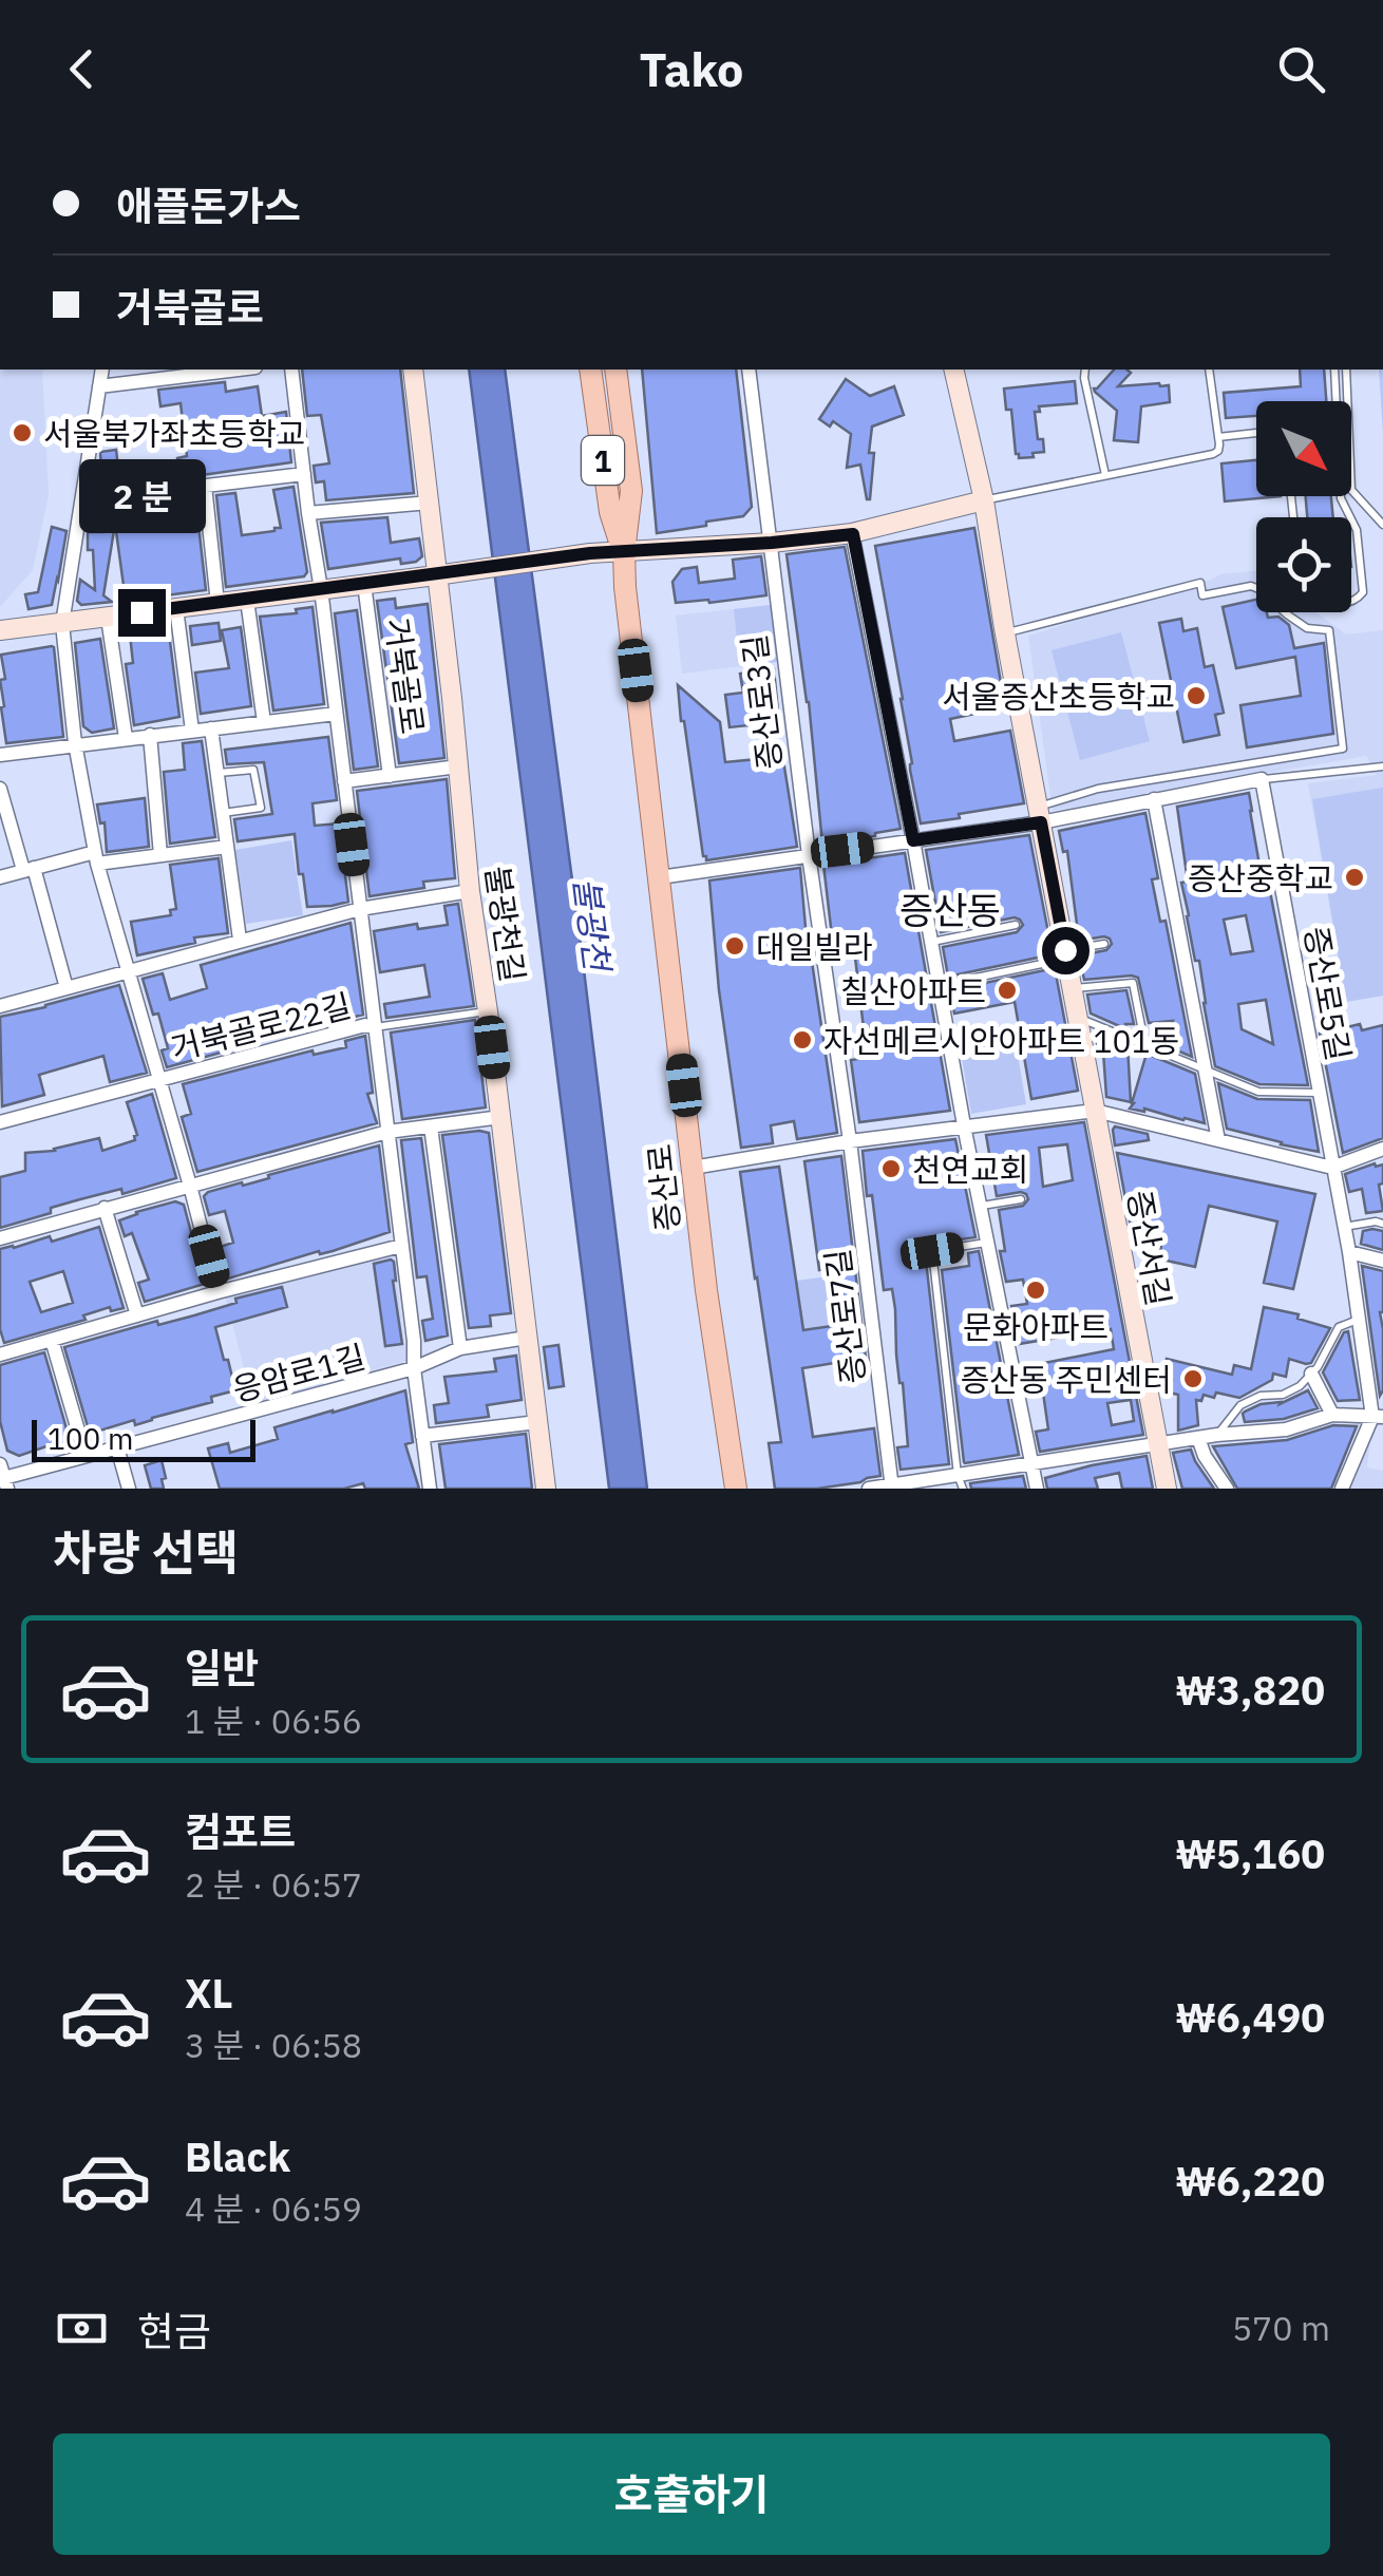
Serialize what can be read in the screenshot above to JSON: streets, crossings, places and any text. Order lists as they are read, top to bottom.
{
  "streets": {
    "main road": ["1", "증산로"],
    "street": [
      "거북골로",
      "증산로3길",
      "불광천길",
      "증산로5길",
      "거북골로22길",
      "증산서길",
      "증산로7길",
      "응암로1길"
    ]
  },
  "crossings": [
    ["거북골로", "불광천길"],
    ["거북골로", "거북골로22길"],
    ["거북골로", "증산로"],
    ["불광천길", "응암로1길"]
  ],
  "districts": ["증산동"],
  "water": ["불광천"],
  "places": [
    "서울북가좌초등학교",
    "서울증산초등학교",
    "증산중학교",
    "대일빌라",
    "칠산아파트",
    "자선메르시안아파트 101동",
    "천연교회",
    "문화아파트",
    "증산동 주민센터"
  ],
  "scale_bar": "100 m",
  "north": "bottom right",
  "page": {
    "header": "Tako",
    "banner": ["애플돈가스", "거북골로"],
    "bubble": "2 분",
    "scale": "100 m",
    "heading": "차량 선택",
    "list": [
      {
        "name": "일반",
        "note": "1 분 · 06:56",
        "value": "₩3,820"
      },
      {
        "name": "컴포트",
        "note": "2 분 · 06:57",
        "value": "₩5,160"
      },
      {
        "name": "XL",
        "note": "3 분 · 06:58",
        "value": "₩6,490"
      },
      {
        "name": "Black",
        "note": "4 분 · 06:59",
        "value": "₩6,220"
      }
    ],
    "pay": ["현금", "570 m"],
    "buttons": "호출하기"
  }
}
